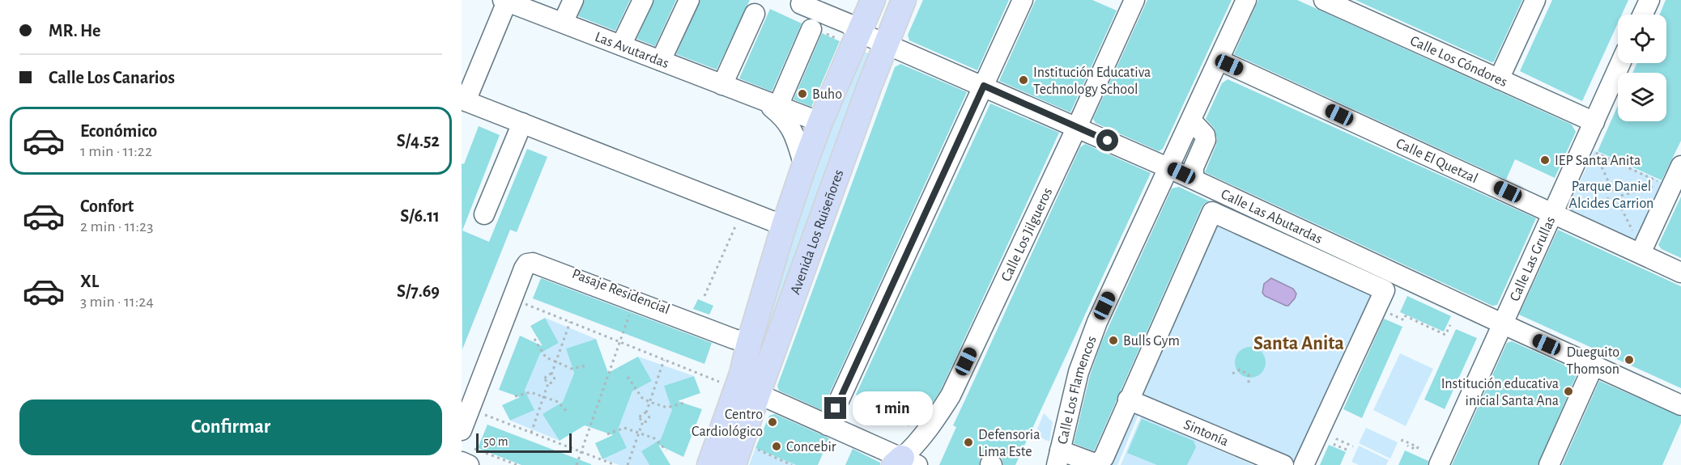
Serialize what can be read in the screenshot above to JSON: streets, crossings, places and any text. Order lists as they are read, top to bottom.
{
  "streets": {
    "main road": ["Avenida Los Ruiseñores"],
    "street": [
      "Las Avutardas",
      "Calle Los Cóndores",
      "Calle El Quetzal",
      "Calle Las Abutardas",
      "Calle Los Jilgueros",
      "Calle Las Grullas",
      "Calle Los Flamencos",
      "Sintonía"
    ]
  },
  "crossings": [
    ["Las Avutardas", "Avenida Los Ruiseñores"],
    ["Calle Los Cóndores", "Calle Las Grullas"],
    ["Calle El Quetzal", "Calle Las Grullas"],
    ["Calle El Quetzal", "Calle Los Flamencos"],
    ["Calle Las Abutardas", "Avenida Los Ruiseñores"],
    ["Calle Las Abutardas", "Calle Los Jilgueros"],
    ["Calle Las Abutardas", "Calle Las Grullas"],
    ["Calle Las Abutardas", "Calle Los Flamencos"]
  ],
  "districts": ["Santa Anita"],
  "parks": ["Parque Daniel Alcides Carrion"],
  "places": [
    "Institución Educativa Technology School",
    "Buho",
    "IEP Santa Anita",
    "Bulls Gym",
    "Dueguito Thomson",
    "Institución educativa inicial Santa Ana",
    "Centro Cardiológico",
    "Defensoria Lima Este",
    "Concebir"
  ],
  "scale_bar": "50 m",
  "page": {
    "banner": ["MR. He", "Calle Los Canarios"],
    "list": [
      {
        "name": "Económico",
        "note": "1 min · 11:22",
        "value": "S/4.52"
      },
      {
        "name": "Confort",
        "note": "2 min · 11:23",
        "value": "S/6.11"
      },
      {
        "name": "XL",
        "note": "3 min · 11:24",
        "value": "S/7.69"
      }
    ],
    "buttons": "Confirmar",
    "bubble": "1 min",
    "scale": "50 m"
  }
}
